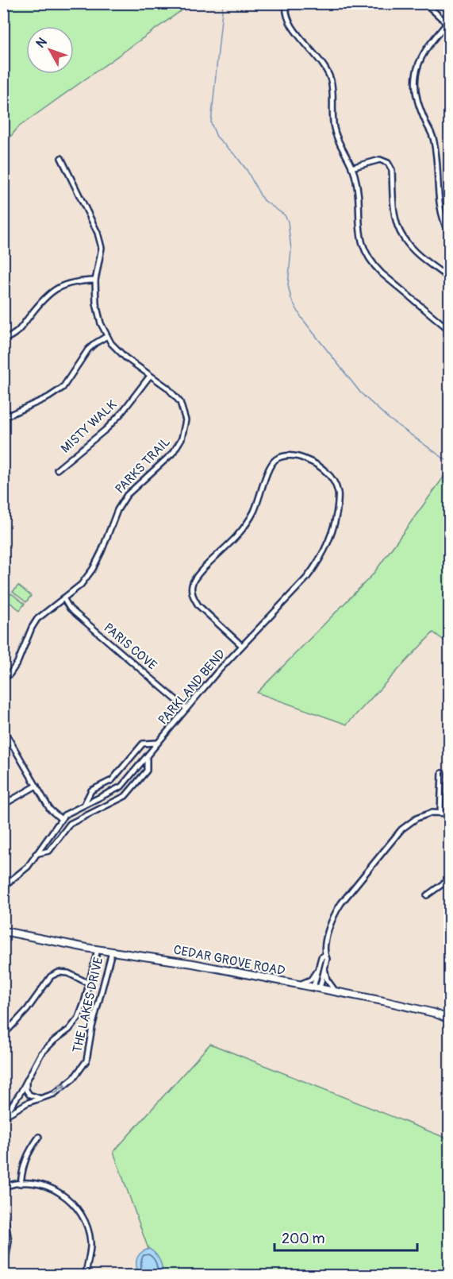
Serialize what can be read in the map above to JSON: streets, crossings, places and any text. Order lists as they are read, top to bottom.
{
  "streets": {
    "main road": ["CEDAR GROVE ROAD"],
    "street": [
      "MISTY WALK",
      "PARKS TRAIL",
      "PARIS COVE",
      "PARKLAND BEND",
      "THE LAKES DRIVE"
    ]
  },
  "crossings": [
    ["MISTY WALK", "PARKS TRAIL"],
    ["PARKS TRAIL", "PARIS COVE"],
    ["PARIS COVE", "PARKLAND BEND"],
    ["CEDAR GROVE ROAD", "THE LAKES DRIVE"]
  ],
  "scale_bar": "200 m",
  "north": "top left"
}
